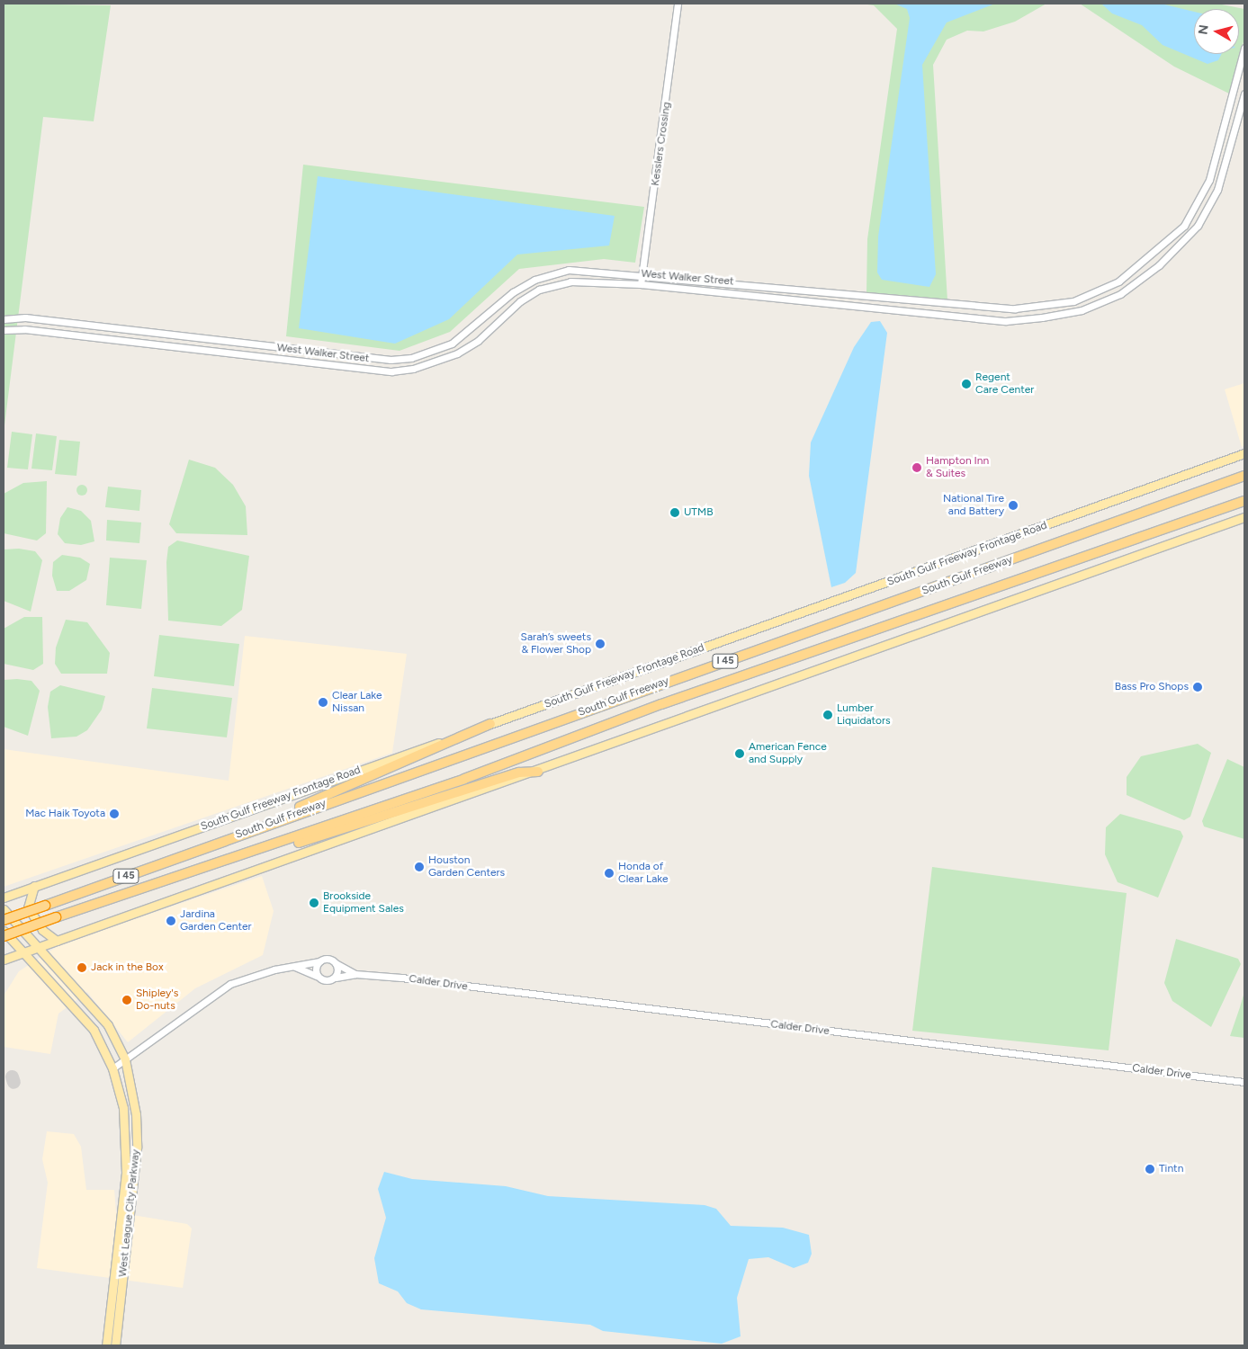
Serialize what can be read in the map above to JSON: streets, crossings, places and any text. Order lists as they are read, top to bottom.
{
  "streets": {
    "highway": ["South Gulf Freeway", "I 45"],
    "main road": ["South Gulf Freeway Frontage Road", "West League City Parkway"],
    "street": ["Kesslers Crossing", "West Walker Street", "Calder Drive"]
  },
  "crossings": [
    ["Kesslers Crossing", "West Walker Street"]
  ],
  "places": [
    "Regent Care Center",
    "Hampton Inn & Suites",
    "National Tire and Battery",
    "UTMB",
    "Sarah’s sweets & Flower Shop",
    "Bass Pro Shops",
    "Clear Lake Nissan",
    "Lumber Liquidators",
    "American Fence and Supply",
    "Mac Haik Toyota",
    "Houston Garden Centers",
    "Honda of Clear Lake",
    "Brookside Equipment Sales",
    "Jardina Garden Center",
    "Jack in the Box",
    "Shipley's Do-nuts",
    "Tintn"
  ],
  "north": "left"
}
